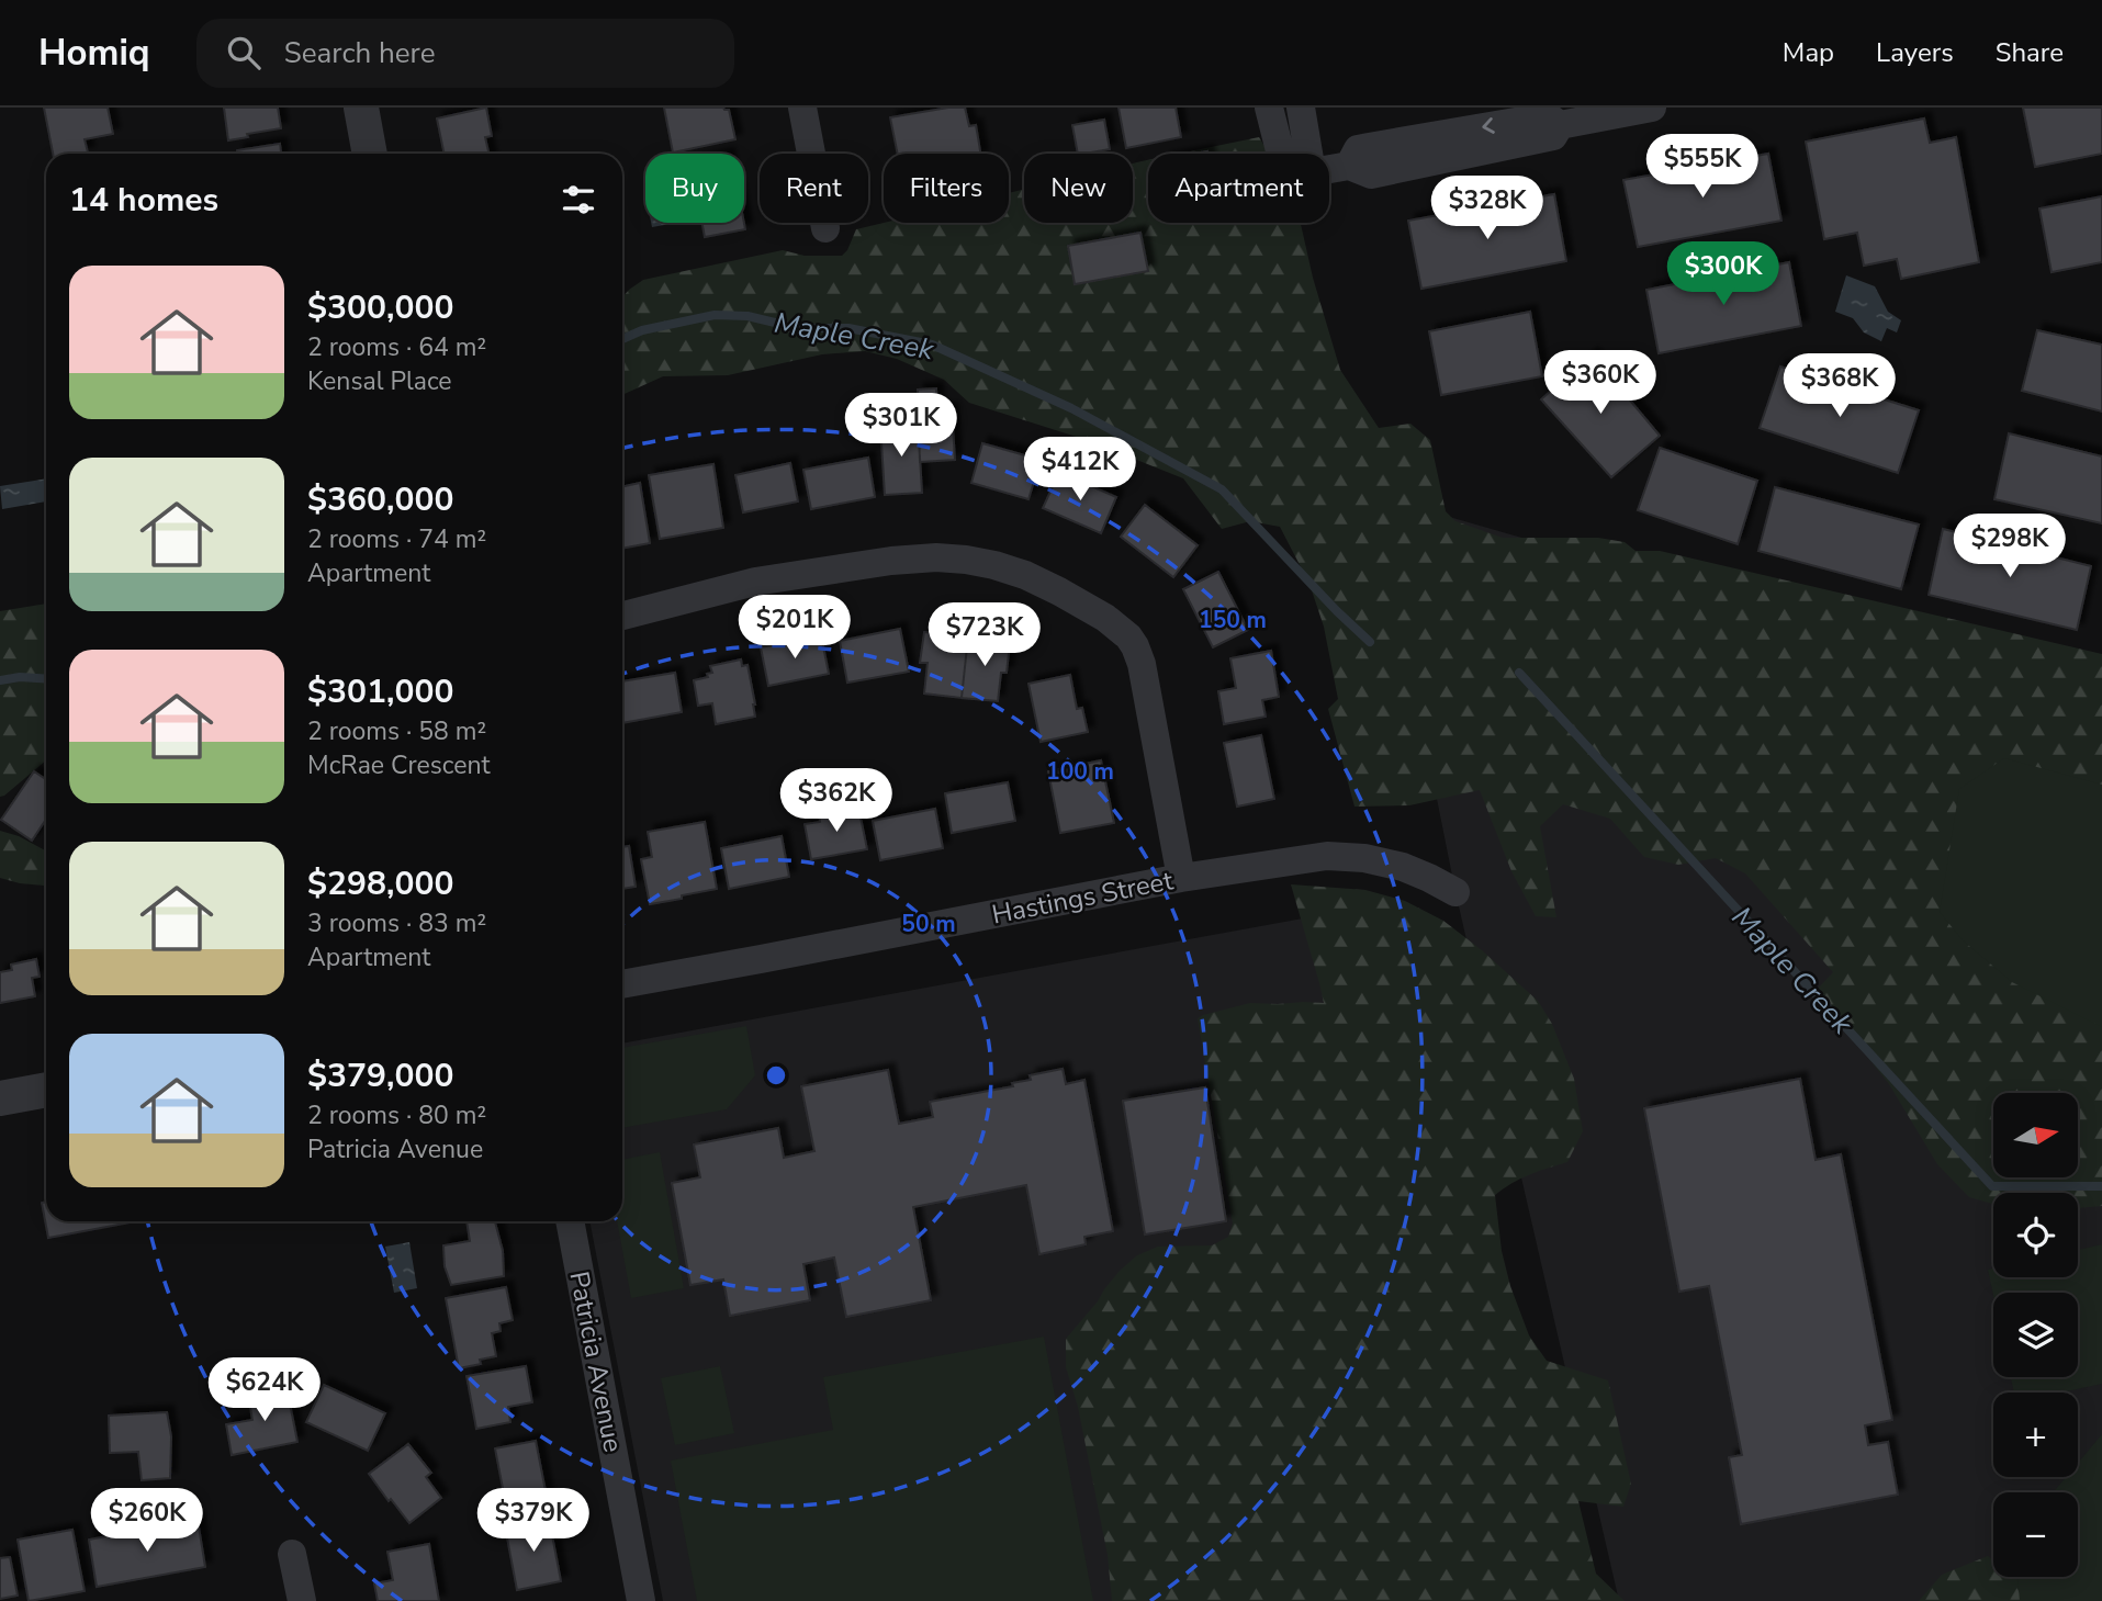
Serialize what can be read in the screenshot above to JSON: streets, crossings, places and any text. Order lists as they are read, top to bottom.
{
  "streets": {
    "street": ["Hastings Street", "Patricia Avenue"]
  },
  "water": ["Maple Creek"],
  "north": "right",
  "page": {
    "header": "Homiq",
    "search": "Search here",
    "nav": ["Map", "Layers", "Share"],
    "price": [
      "$555K",
      "$328K",
      "$300K",
      "$360K",
      "$368K",
      "$301K",
      "$412K",
      "$298K",
      "$201K",
      "$723K",
      "$362K",
      "$624K",
      "$260K",
      "$379K"
    ],
    "chip": [
      "Buy",
      "Rent",
      "Filters",
      "New",
      "Apartment"
    ],
    "heading": "14 homes",
    "list": [
      {
        "name": "$300,000",
        "note": "2 rooms · 64 m² · Kensal Place"
      },
      {
        "name": "$360,000",
        "note": "2 rooms · 74 m² · Apartment"
      },
      {
        "name": "$301,000",
        "note": "2 rooms · 58 m² · McRae Crescent"
      },
      {
        "name": "$298,000",
        "note": "3 rooms · 83 m² · Apartment"
      },
      {
        "name": "$379,000",
        "note": "2 rooms · 80 m² · Patricia Avenue"
      }
    ],
    "map_buttons": ["+", "−"]
  },
  "rings": ["150 m", "100 m", "50 m"]
}
